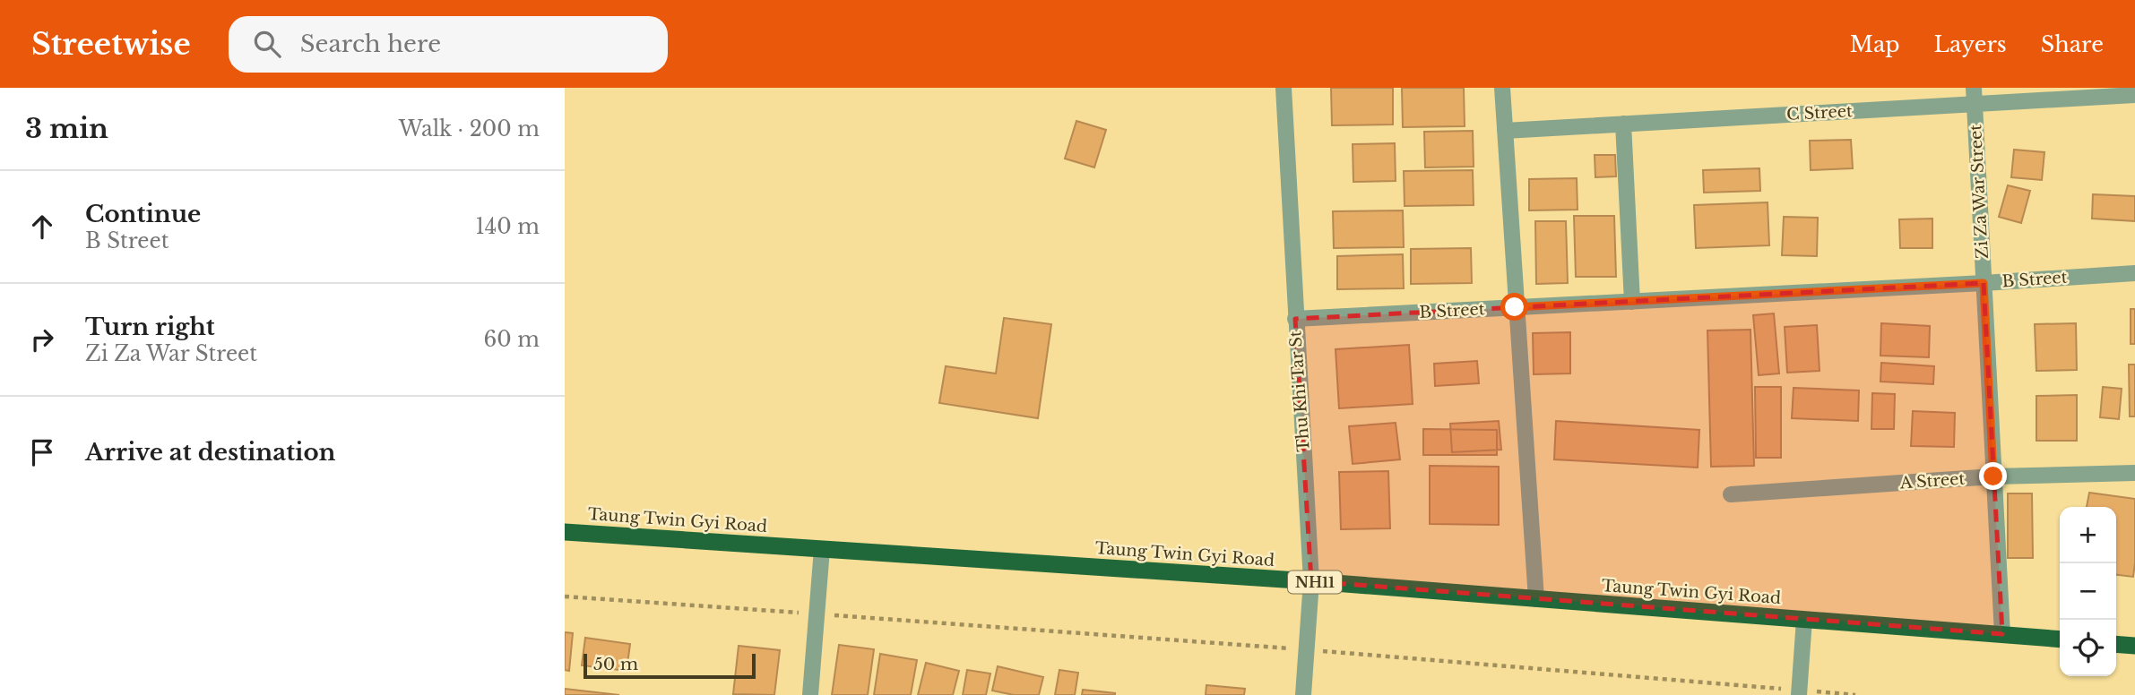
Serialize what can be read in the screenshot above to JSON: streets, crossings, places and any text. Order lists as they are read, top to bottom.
{
  "streets": {
    "highway": ["Taung Twin Gyi Road", "NH11"],
    "street": [
      "C Street",
      "Zi Za War Street",
      "B Street",
      "Thu Khi Tar St",
      "A Street"
    ]
  },
  "crossings": [
    ["C Street", "Zi Za War Street"],
    ["Zi Za War Street", "B Street"],
    ["Zi Za War Street", "A Street"],
    ["Zi Za War Street", "Taung Twin Gyi Road"],
    ["B Street", "Thu Khi Tar St"],
    ["Thu Khi Tar St", "Taung Twin Gyi Road"]
  ],
  "scale_bar": "50 m",
  "page": {
    "header": "Streetwise",
    "search": "Search here",
    "nav": ["Map", "Layers", "Share"],
    "heading": ["3 min", "Walk · 200 m"],
    "list": [
      ["Continue", "B Street", "140 m"],
      ["Turn right", "Zi Za War Street", "60 m"],
      "Arrive at destination"
    ],
    "map_buttons": ["+", "−"],
    "scale": "50 m"
  }
}
